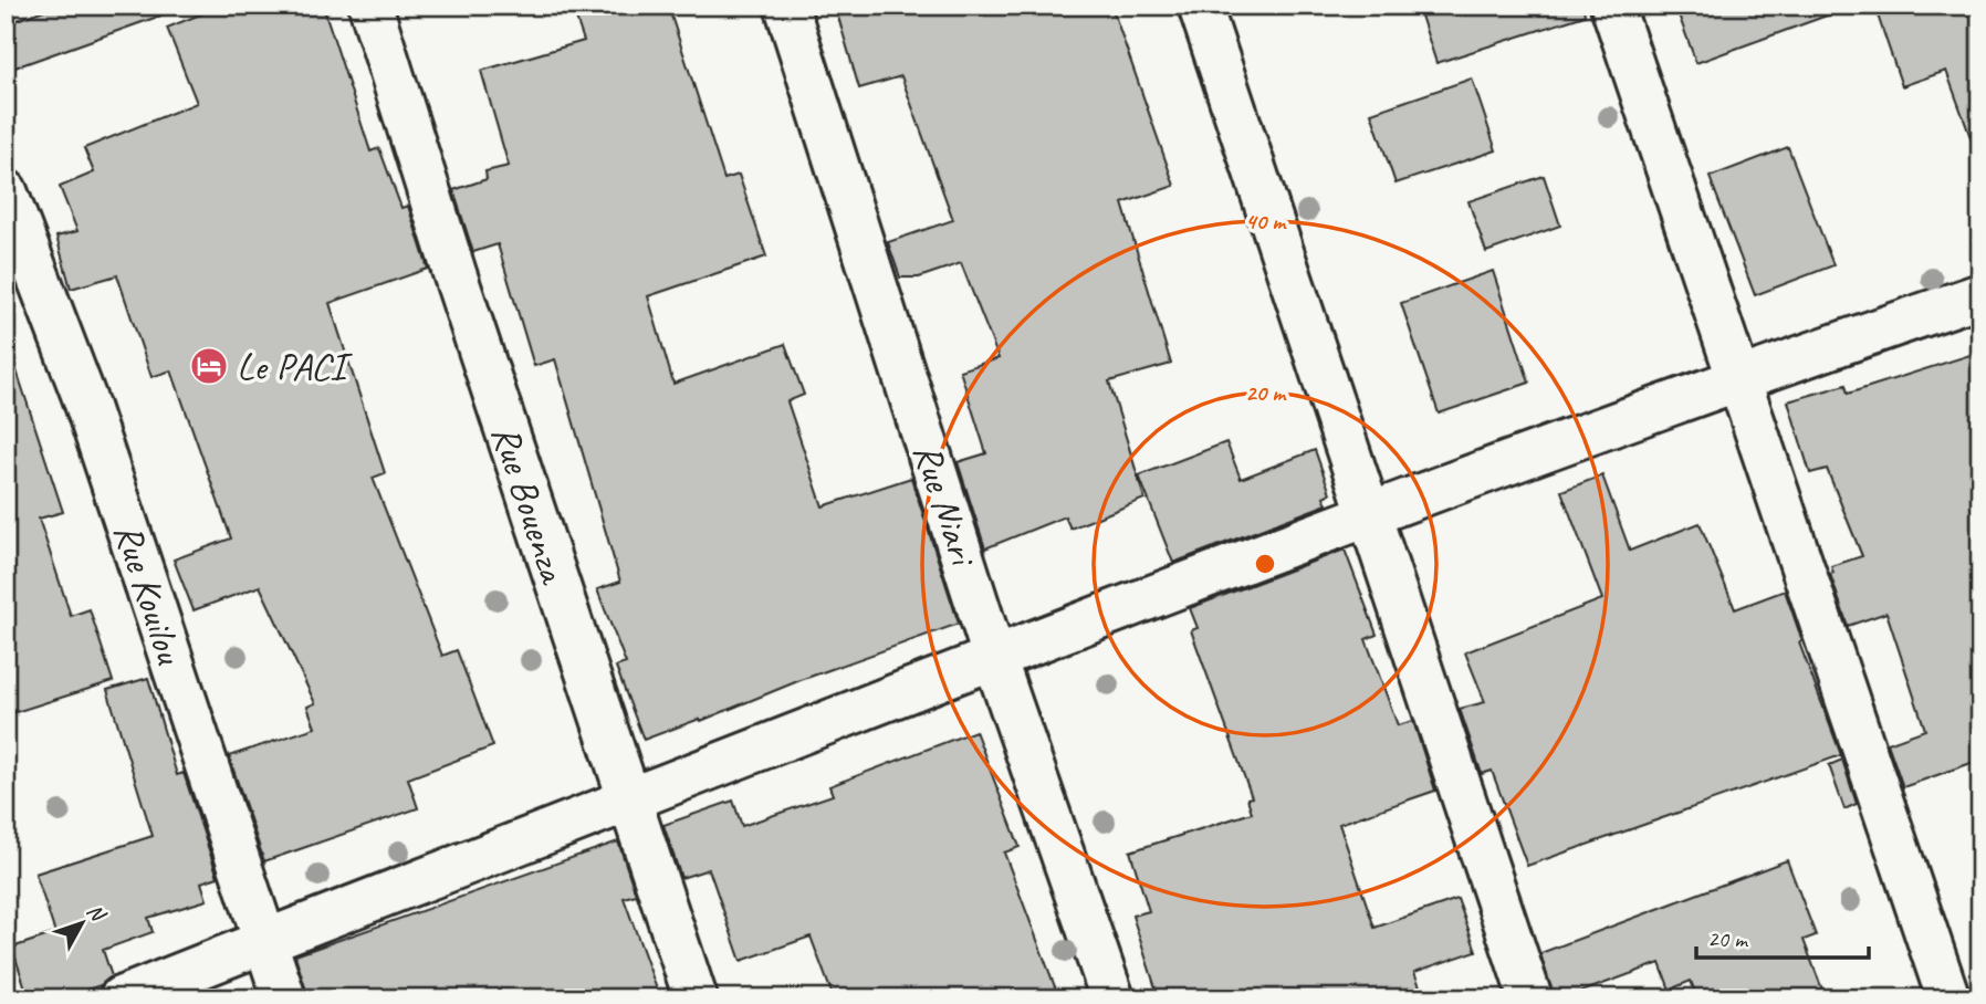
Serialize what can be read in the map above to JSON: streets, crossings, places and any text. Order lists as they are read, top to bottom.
{
  "streets": {
    "street": ["Rue Bouenza", "Rue Niari", "Rue Kouilou"]
  },
  "places": {
    "hotel": ["Le PACI"]
  },
  "scale_bar": "20 m",
  "north": "top right",
  "rings": ["40 m", "20 m"]
}
